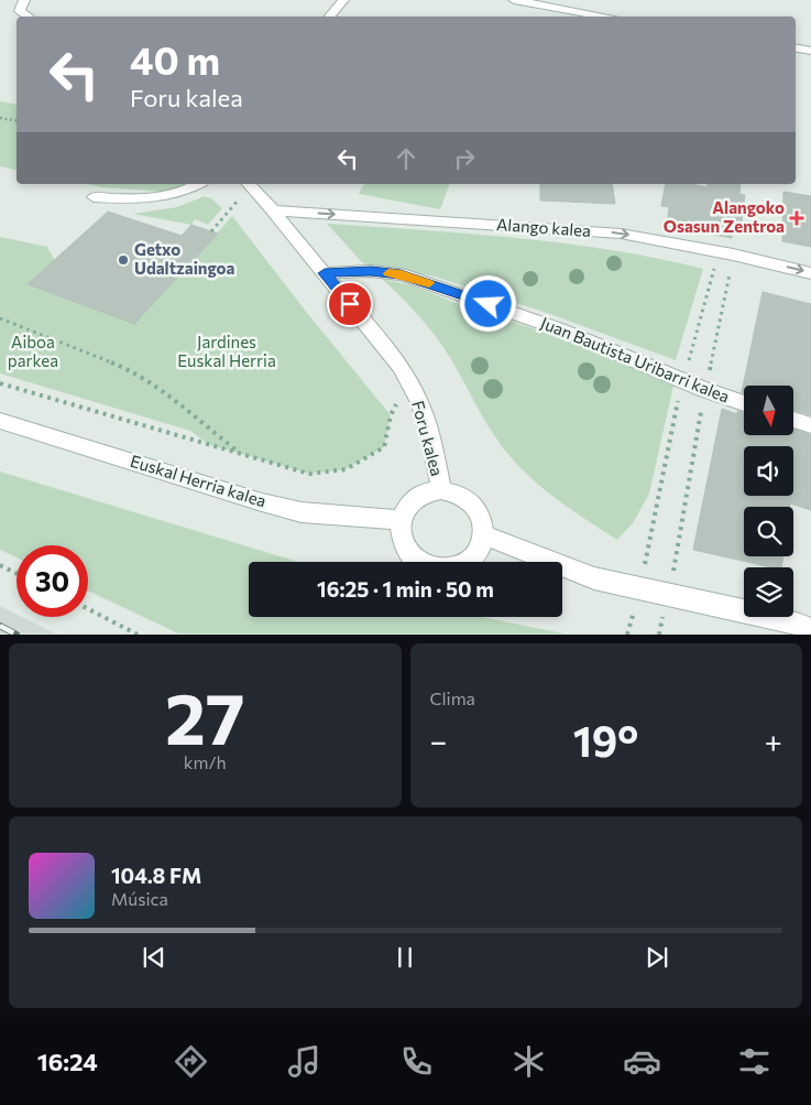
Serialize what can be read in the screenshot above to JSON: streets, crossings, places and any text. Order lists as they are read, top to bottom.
{
  "streets": {
    "street": [
      "Alango kalea",
      "Juan Bautista Uribarri kalea",
      "Foru kalea",
      "Euskal Herria kalea"
    ]
  },
  "crossings": [
    ["Alango kalea", "Foru kalea"],
    ["Juan Bautista Uribarri kalea", "Foru kalea"],
    ["Foru kalea", "Euskal Herria kalea"]
  ],
  "one_way": ["Alango kalea"],
  "parks": ["Aiboa parkea", "Jardines Euskal Herria"],
  "places": {
    "health": ["Alangoko Osasun Zentroa"],
    "other": ["Getxo Udaltzaingoa"]
  },
  "north": "bottom",
  "page": {
    "turn": ["40 m", "Foru kalea"],
    "limit": "30",
    "trip": "16:25 · 1 min · 50 m",
    "tile": [
      ["27", "km/h"],
      "Clima"
    ],
    "heat": ["−", "19°", "+"],
    "song": ["104.8 FM", "Música"],
    "tabs": "16:24"
  }
}
